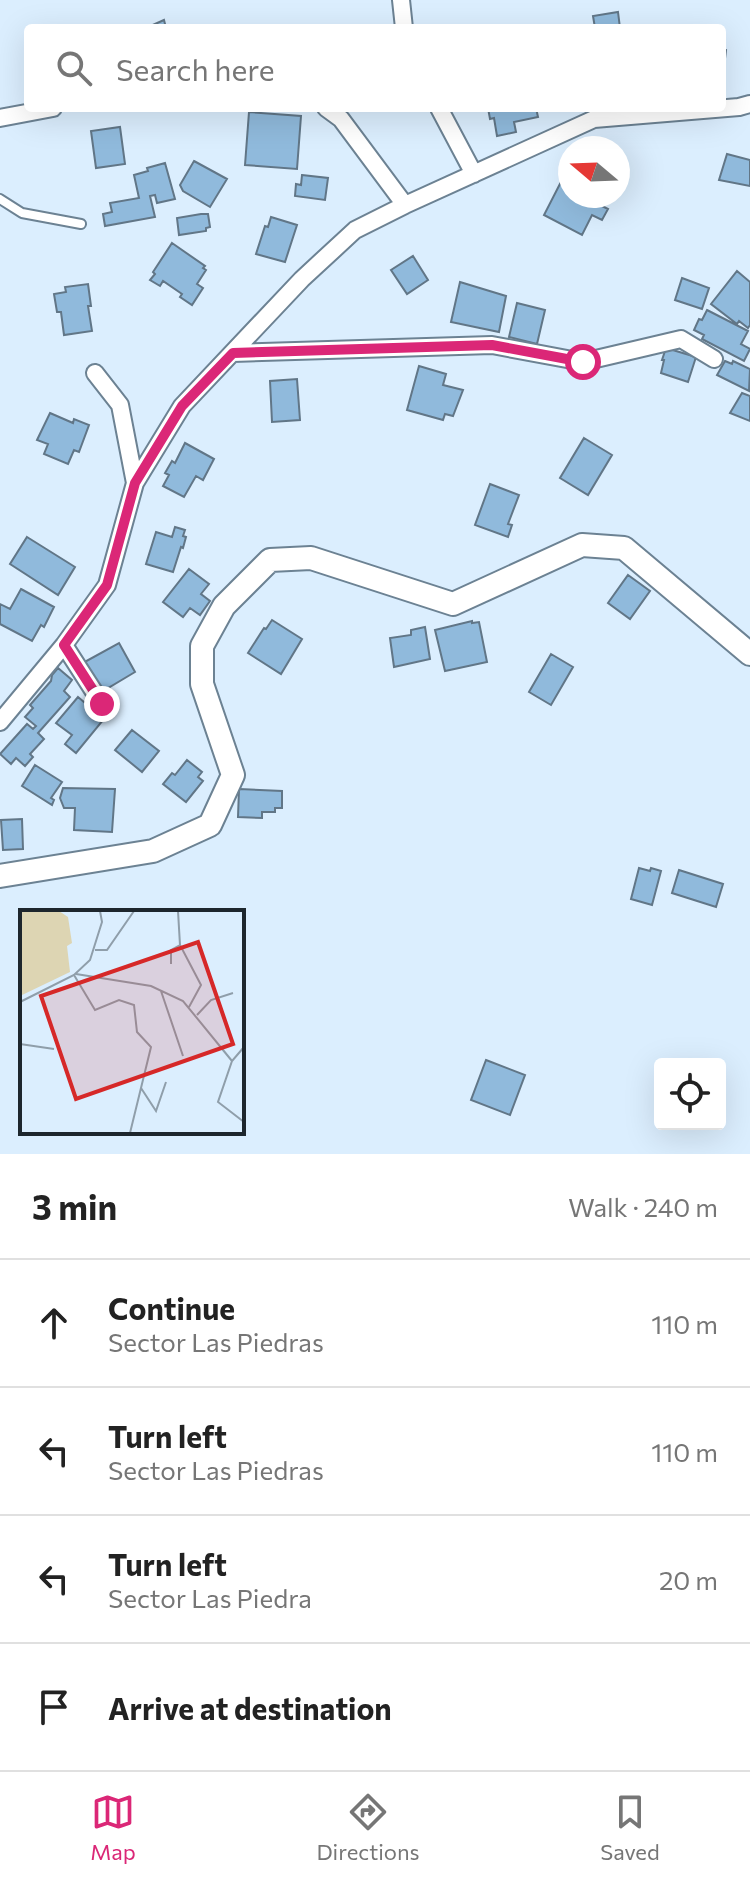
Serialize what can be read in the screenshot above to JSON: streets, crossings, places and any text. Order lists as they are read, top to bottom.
{
  "north": "left",
  "page": {
    "search": "Search here",
    "heading": ["3 min", "Walk · 240 m"],
    "list": [
      ["Continue", "Sector Las Piedras", "110 m"],
      ["Turn left", "Sector Las Piedras", "110 m"],
      ["Turn left", "Sector Las Piedra", "20 m"],
      "Arrive at destination"
    ],
    "nav": ["Map", "Directions", "Saved"]
  }
}
